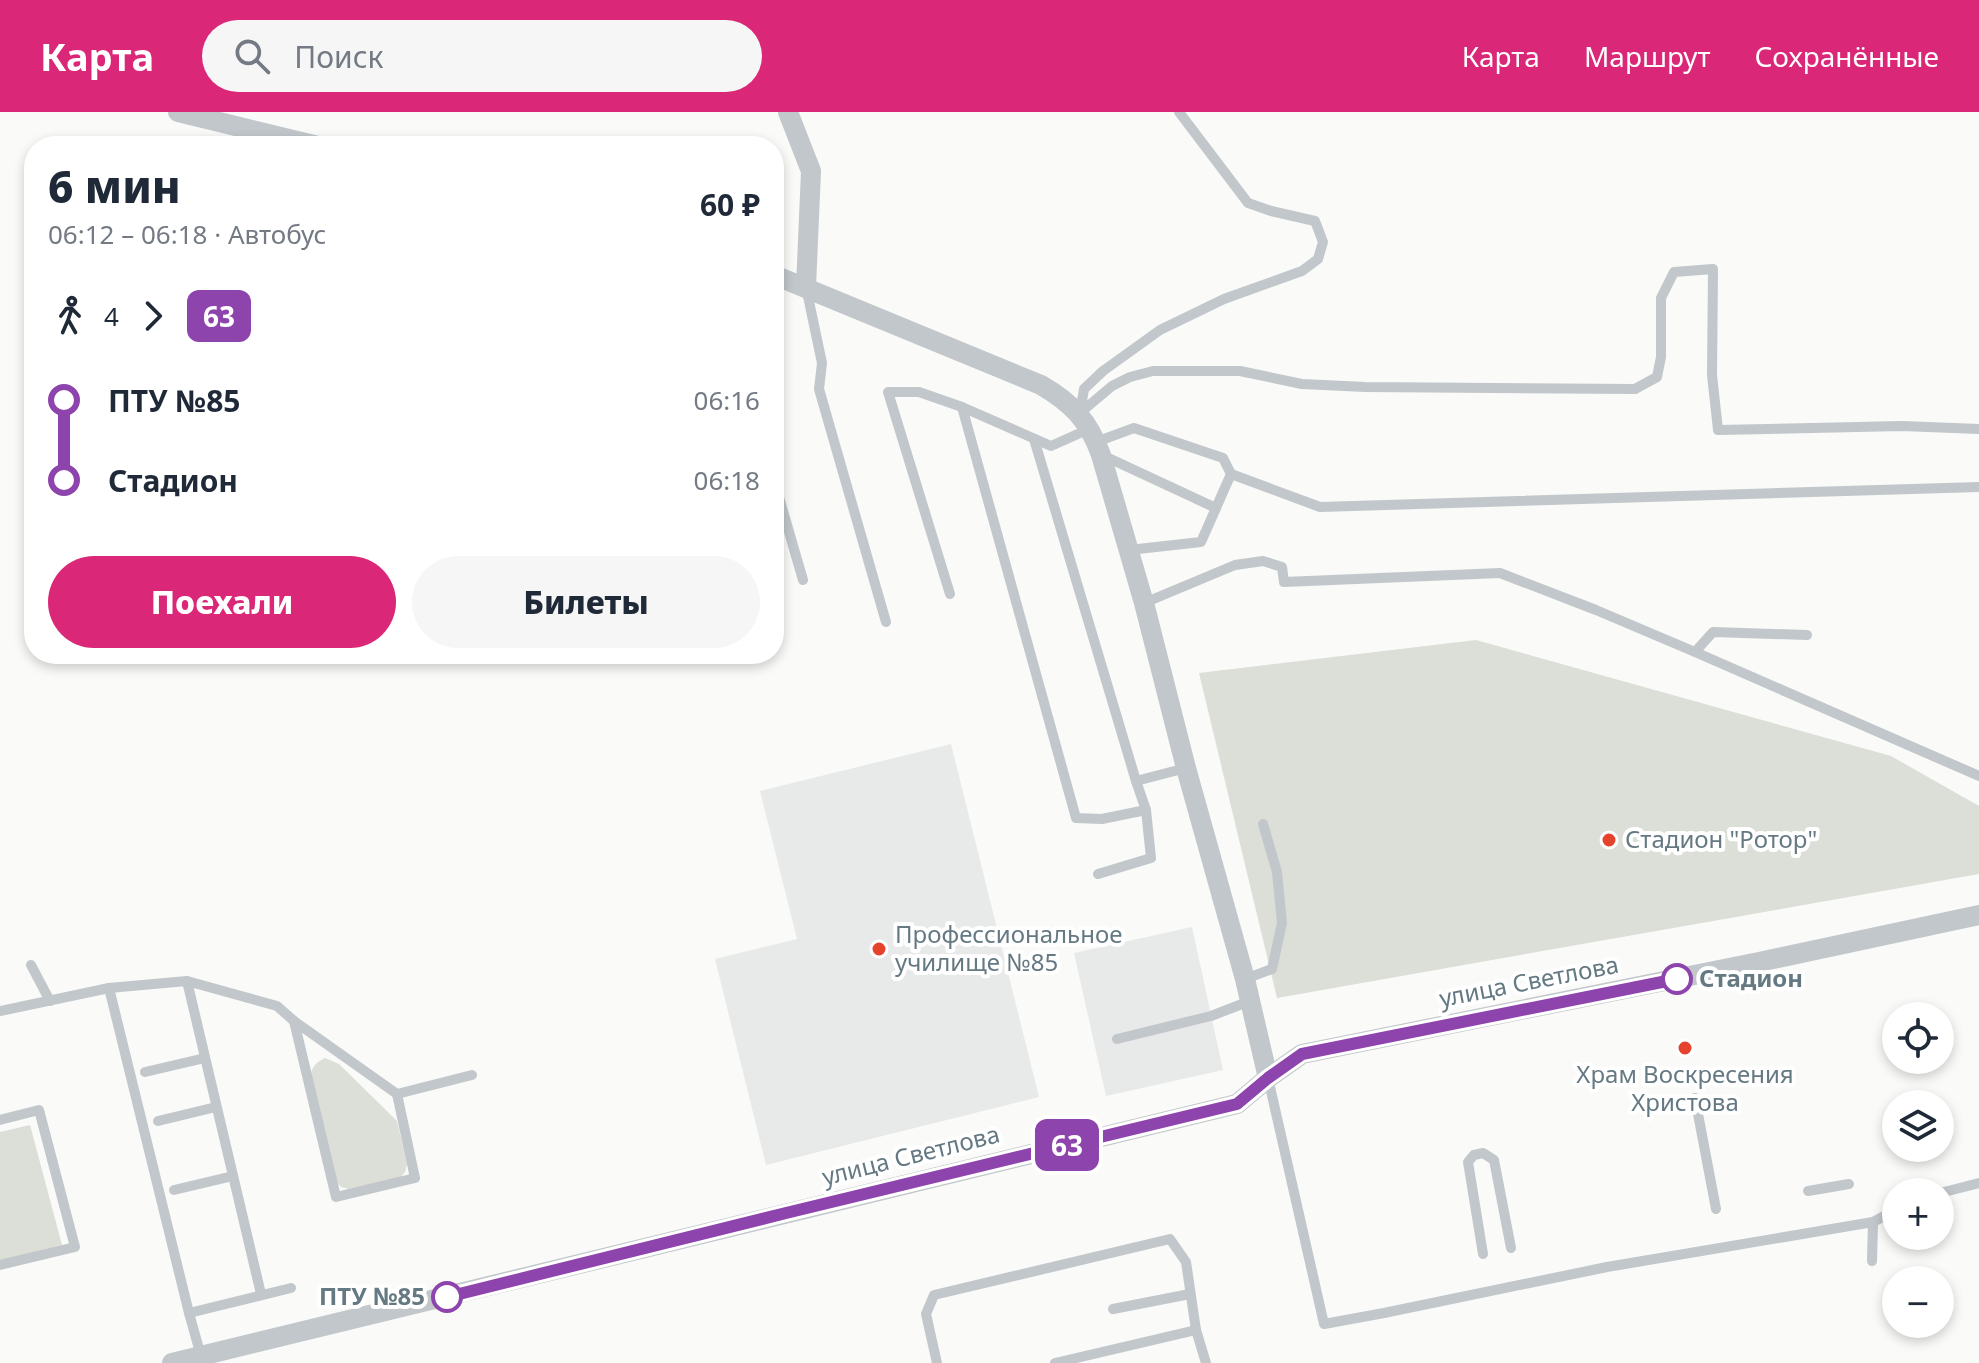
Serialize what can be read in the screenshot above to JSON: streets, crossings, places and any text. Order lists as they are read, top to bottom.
{
  "streets": {
    "street": ["улица Светлова"]
  },
  "places": [
    "Стадион \"Ротор\"",
    "Профессиональное училище №85",
    "Стадион",
    "Храм Воскресения Христова",
    "ПТУ №85"
  ],
  "lines": ["bus line 63"],
  "page": {
    "header": "Карта",
    "search": "Поиск",
    "nav": ["Карта", "Маршрут", "Сохранённые"],
    "on_map": "63",
    "heading": ["6 мин", "06:12 – 06:18 · Автобус", "60 ₽"],
    "legs": ["4", "63"],
    "list": [
      {
        "name": "ПТУ №85",
        "value": "06:16"
      },
      {
        "name": "Стадион",
        "value": "06:18"
      }
    ],
    "buttons": ["Поехали", "Билеты"],
    "map_buttons": ["+", "−"]
  }
}
